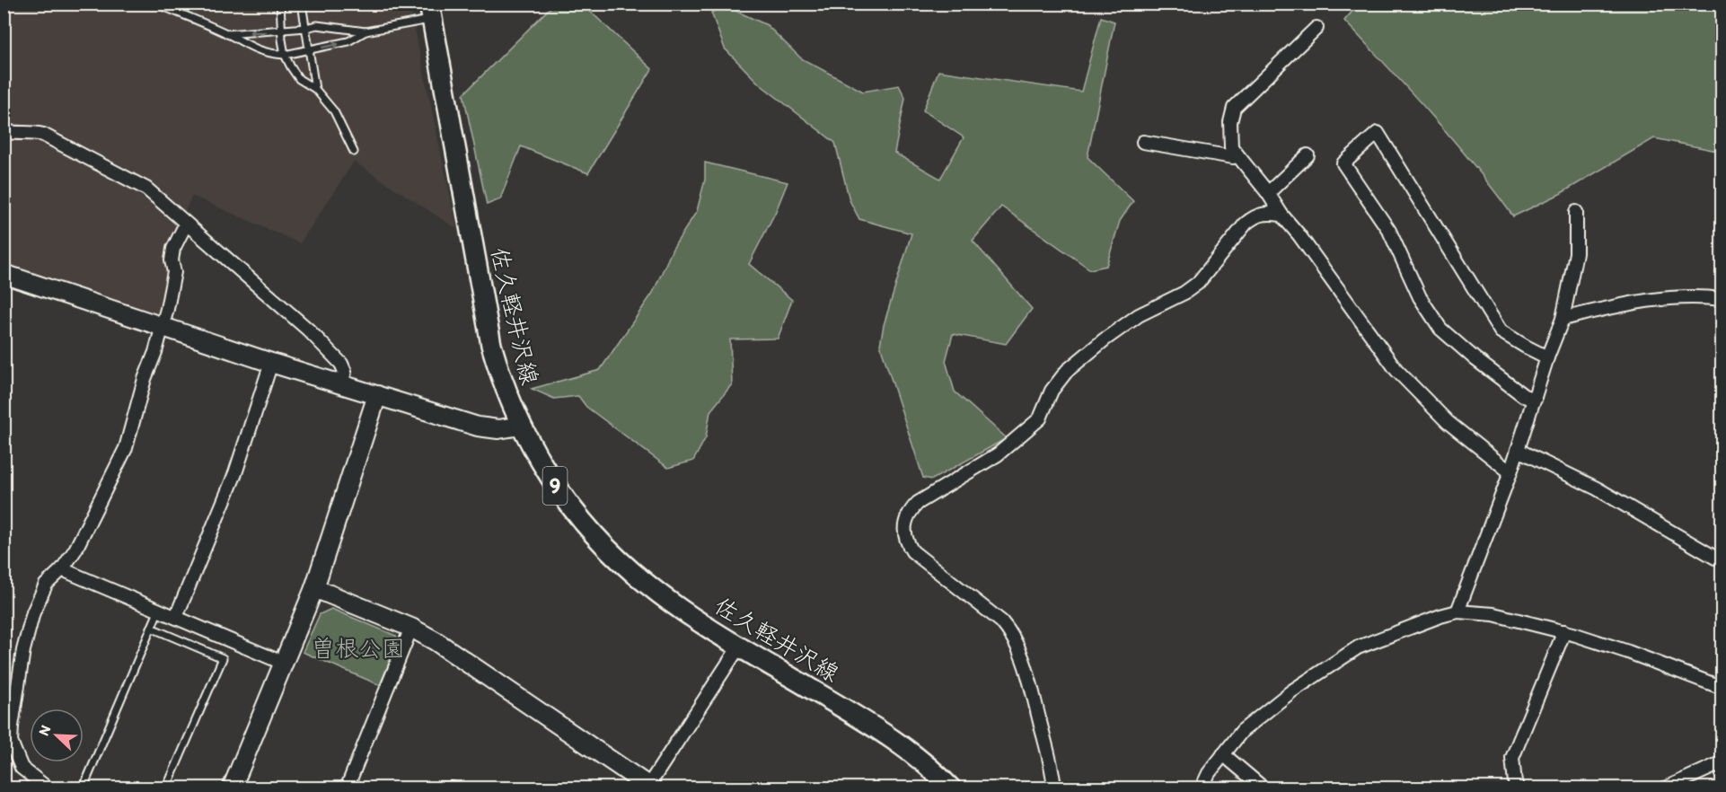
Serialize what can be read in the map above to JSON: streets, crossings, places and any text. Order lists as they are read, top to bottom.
{
  "streets": {
    "main road": ["佐久軽井沢線", "9"]
  },
  "parks": ["曽根公園"],
  "north": "top left"
}
